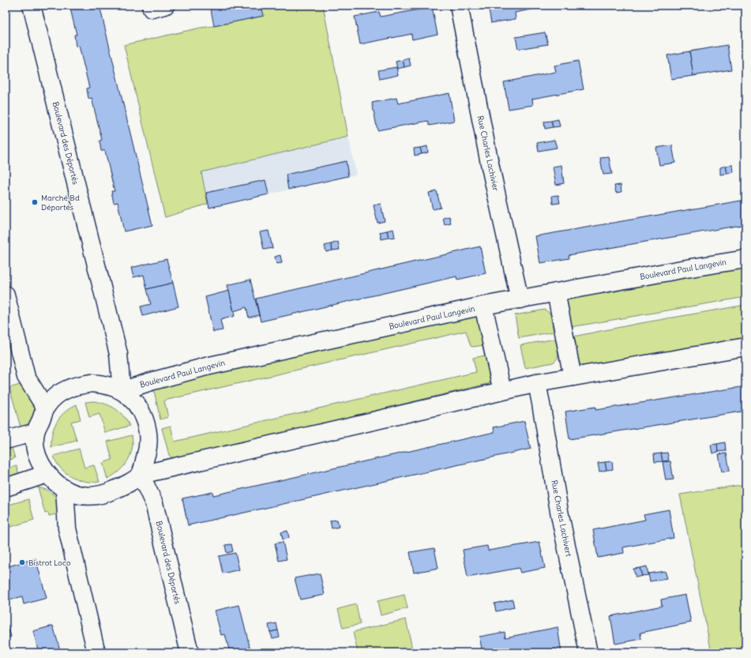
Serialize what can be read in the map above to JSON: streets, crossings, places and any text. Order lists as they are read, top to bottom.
{
  "streets": {
    "street": [
      "Boulevard des Déportés",
      "Rue Charles Lachivier",
      "Boulevard Paul Langevin",
      "Rue Charles Lachivert"
    ]
  },
  "crossings": [
    ["Boulevard des Déportés", "Boulevard Paul Langevin"],
    ["Rue Charles Lachivier", "Boulevard Paul Langevin"]
  ],
  "places": ["Marché Bd Déportés", "Bistrot Loco"]
}
